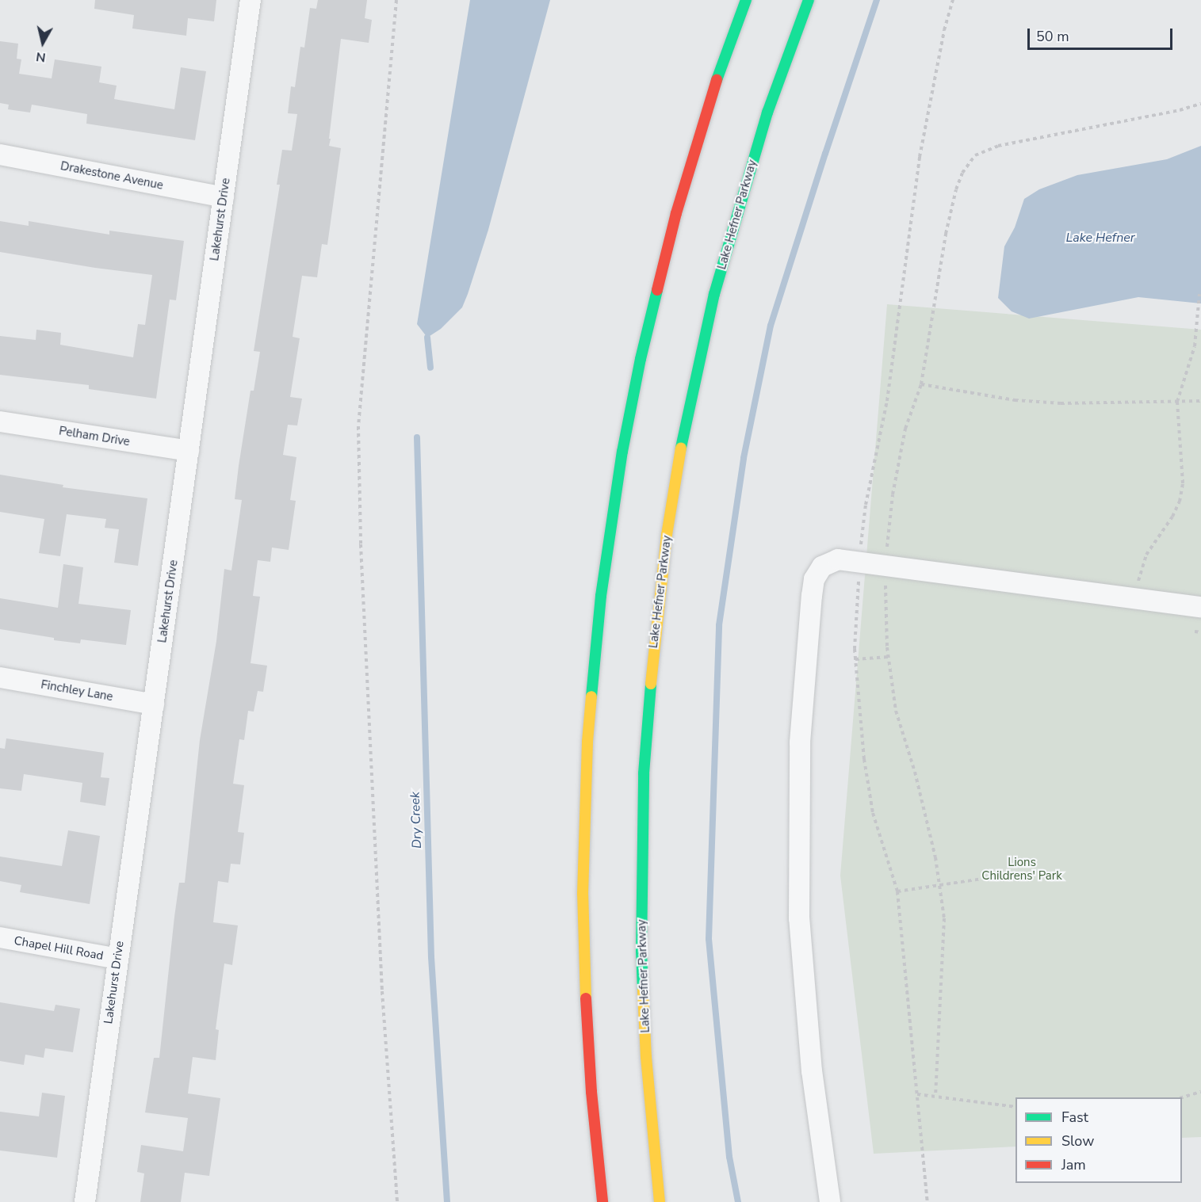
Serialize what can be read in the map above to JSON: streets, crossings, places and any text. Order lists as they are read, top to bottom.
{
  "streets": {
    "highway": ["Lake Hefner Parkway"],
    "street": [
      "Drakestone Avenue",
      "Lakehurst Drive",
      "Pelham Drive",
      "Finchley Lane",
      "Chapel Hill Road"
    ]
  },
  "crossings": [
    ["Drakestone Avenue", "Lakehurst Drive"],
    ["Lakehurst Drive", "Pelham Drive"],
    ["Lakehurst Drive", "Finchley Lane"],
    ["Lakehurst Drive", "Chapel Hill Road"]
  ],
  "water": ["Lake Hefner", "Dry Creek"],
  "parks": ["Lions Childrens' Park"],
  "legend": ["Fast", "Slow", "Jam"],
  "scale_bar": "50 m",
  "north": "bottom"
}
